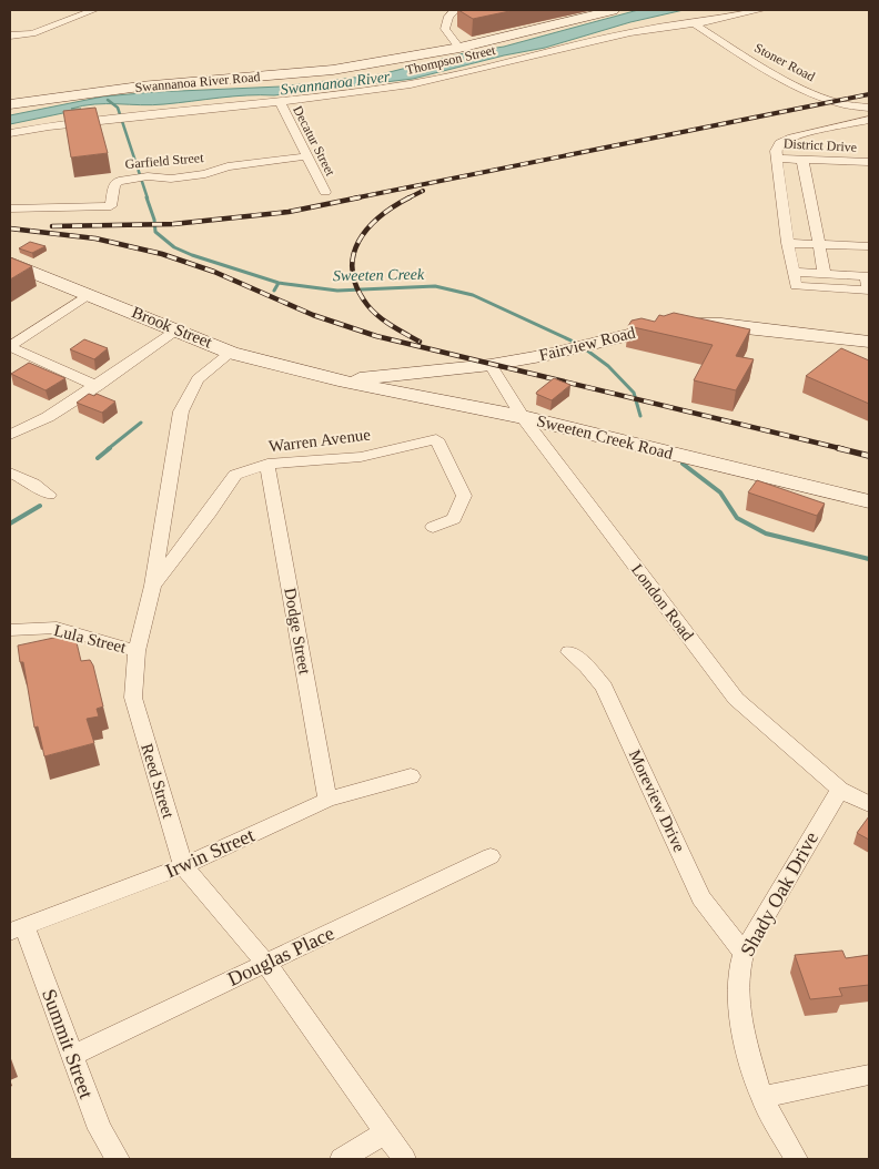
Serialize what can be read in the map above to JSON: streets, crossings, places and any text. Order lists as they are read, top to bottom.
{
  "streets": {
    "main road": [
      "Swannanoa River Road",
      "Brook Street",
      "Fairview Road",
      "Sweeten Creek Road"
    ],
    "street": [
      "Thompson Street",
      "Stoner Road",
      "Decatur Street",
      "District Drive",
      "Garfield Street",
      "Warren Avenue",
      "London Road",
      "Dodge Street",
      "Lula Street",
      "Reed Street",
      "Moreview Drive",
      "Irwin Street",
      "Shady Oak Drive",
      "Douglas Place",
      "Summit Street"
    ]
  },
  "crossings": [
    ["Thompson Street", "Stoner Road"],
    ["Thompson Street", "Decatur Street"],
    ["Decatur Street", "Garfield Street"],
    ["Brook Street", "Fairview Road"],
    ["Brook Street", "Sweeten Creek Road"],
    ["Brook Street", "Reed Street"],
    ["Fairview Road", "Sweeten Creek Road"],
    ["Fairview Road", "London Road"],
    ["Sweeten Creek Road", "London Road"],
    ["Warren Avenue", "Dodge Street"],
    ["Warren Avenue", "Reed Street"],
    ["London Road", "Shady Oak Drive"],
    ["Dodge Street", "Irwin Street"],
    ["Lula Street", "Reed Street"],
    ["Reed Street", "Irwin Street"],
    ["Reed Street", "Douglas Place"],
    ["Moreview Drive", "Shady Oak Drive"],
    ["Irwin Street", "Summit Street"],
    ["Douglas Place", "Summit Street"]
  ],
  "water": ["Swannanoa River", "Sweeten Creek"]
}
